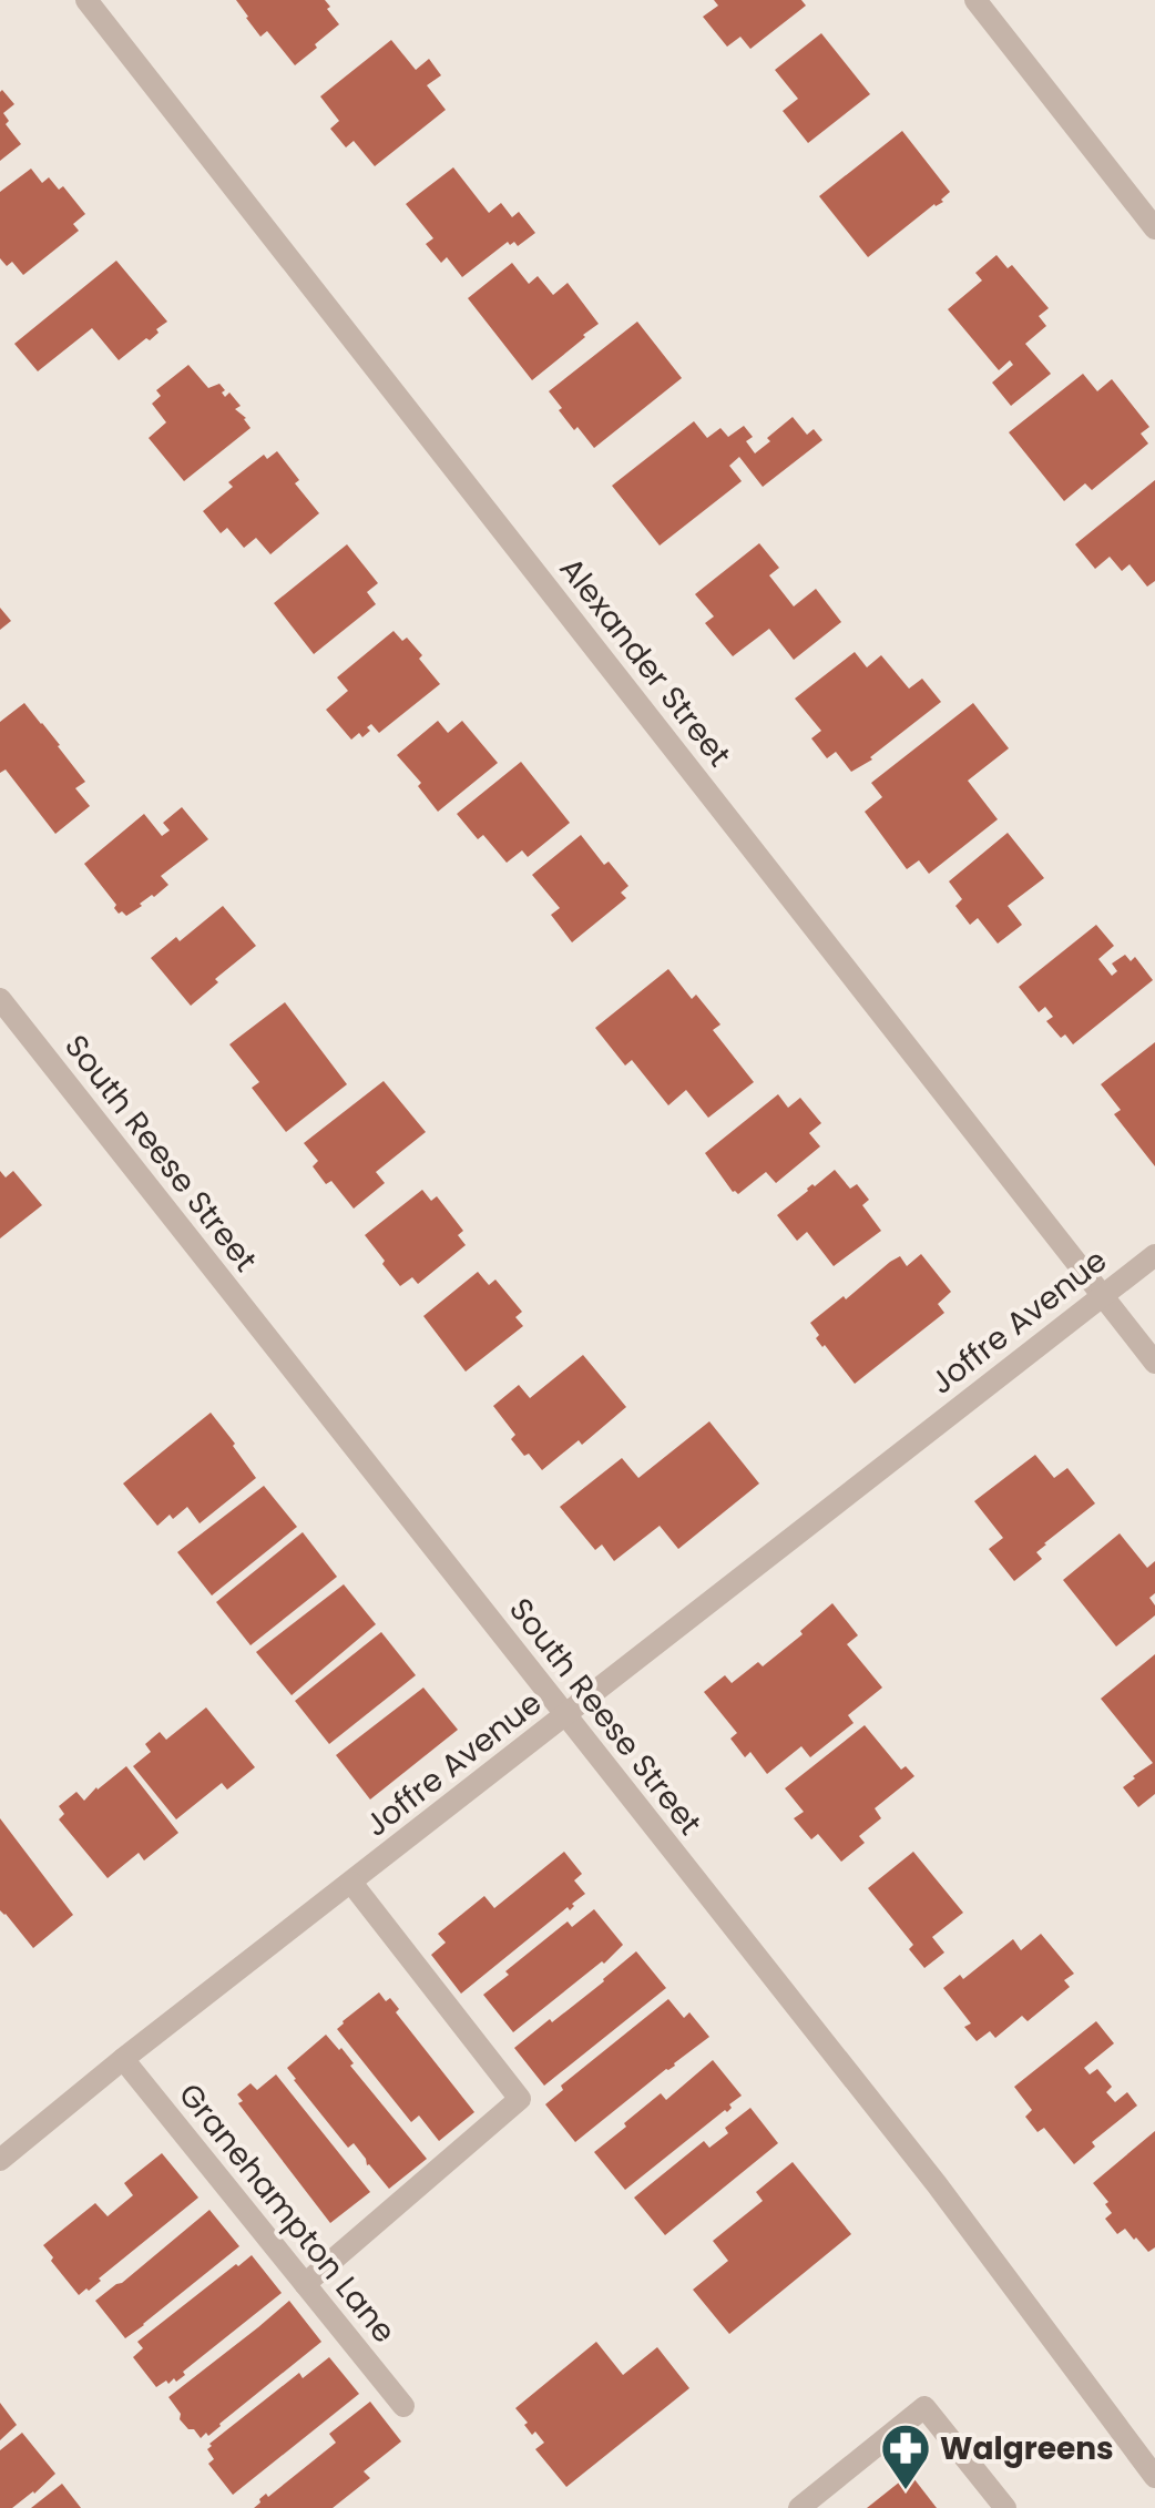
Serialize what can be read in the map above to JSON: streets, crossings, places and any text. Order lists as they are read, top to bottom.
{
  "streets": {
    "street": [
      "Alexander Street",
      "South Reese Street",
      "Joffre Avenue",
      "Granehampton Lane"
    ]
  },
  "crossings": [
    ["Alexander Street", "Joffre Avenue"],
    ["South Reese Street", "Joffre Avenue"],
    ["Joffre Avenue", "Granehampton Lane"]
  ],
  "places": {
    "pharmacy": ["Walgreens"]
  }
}
